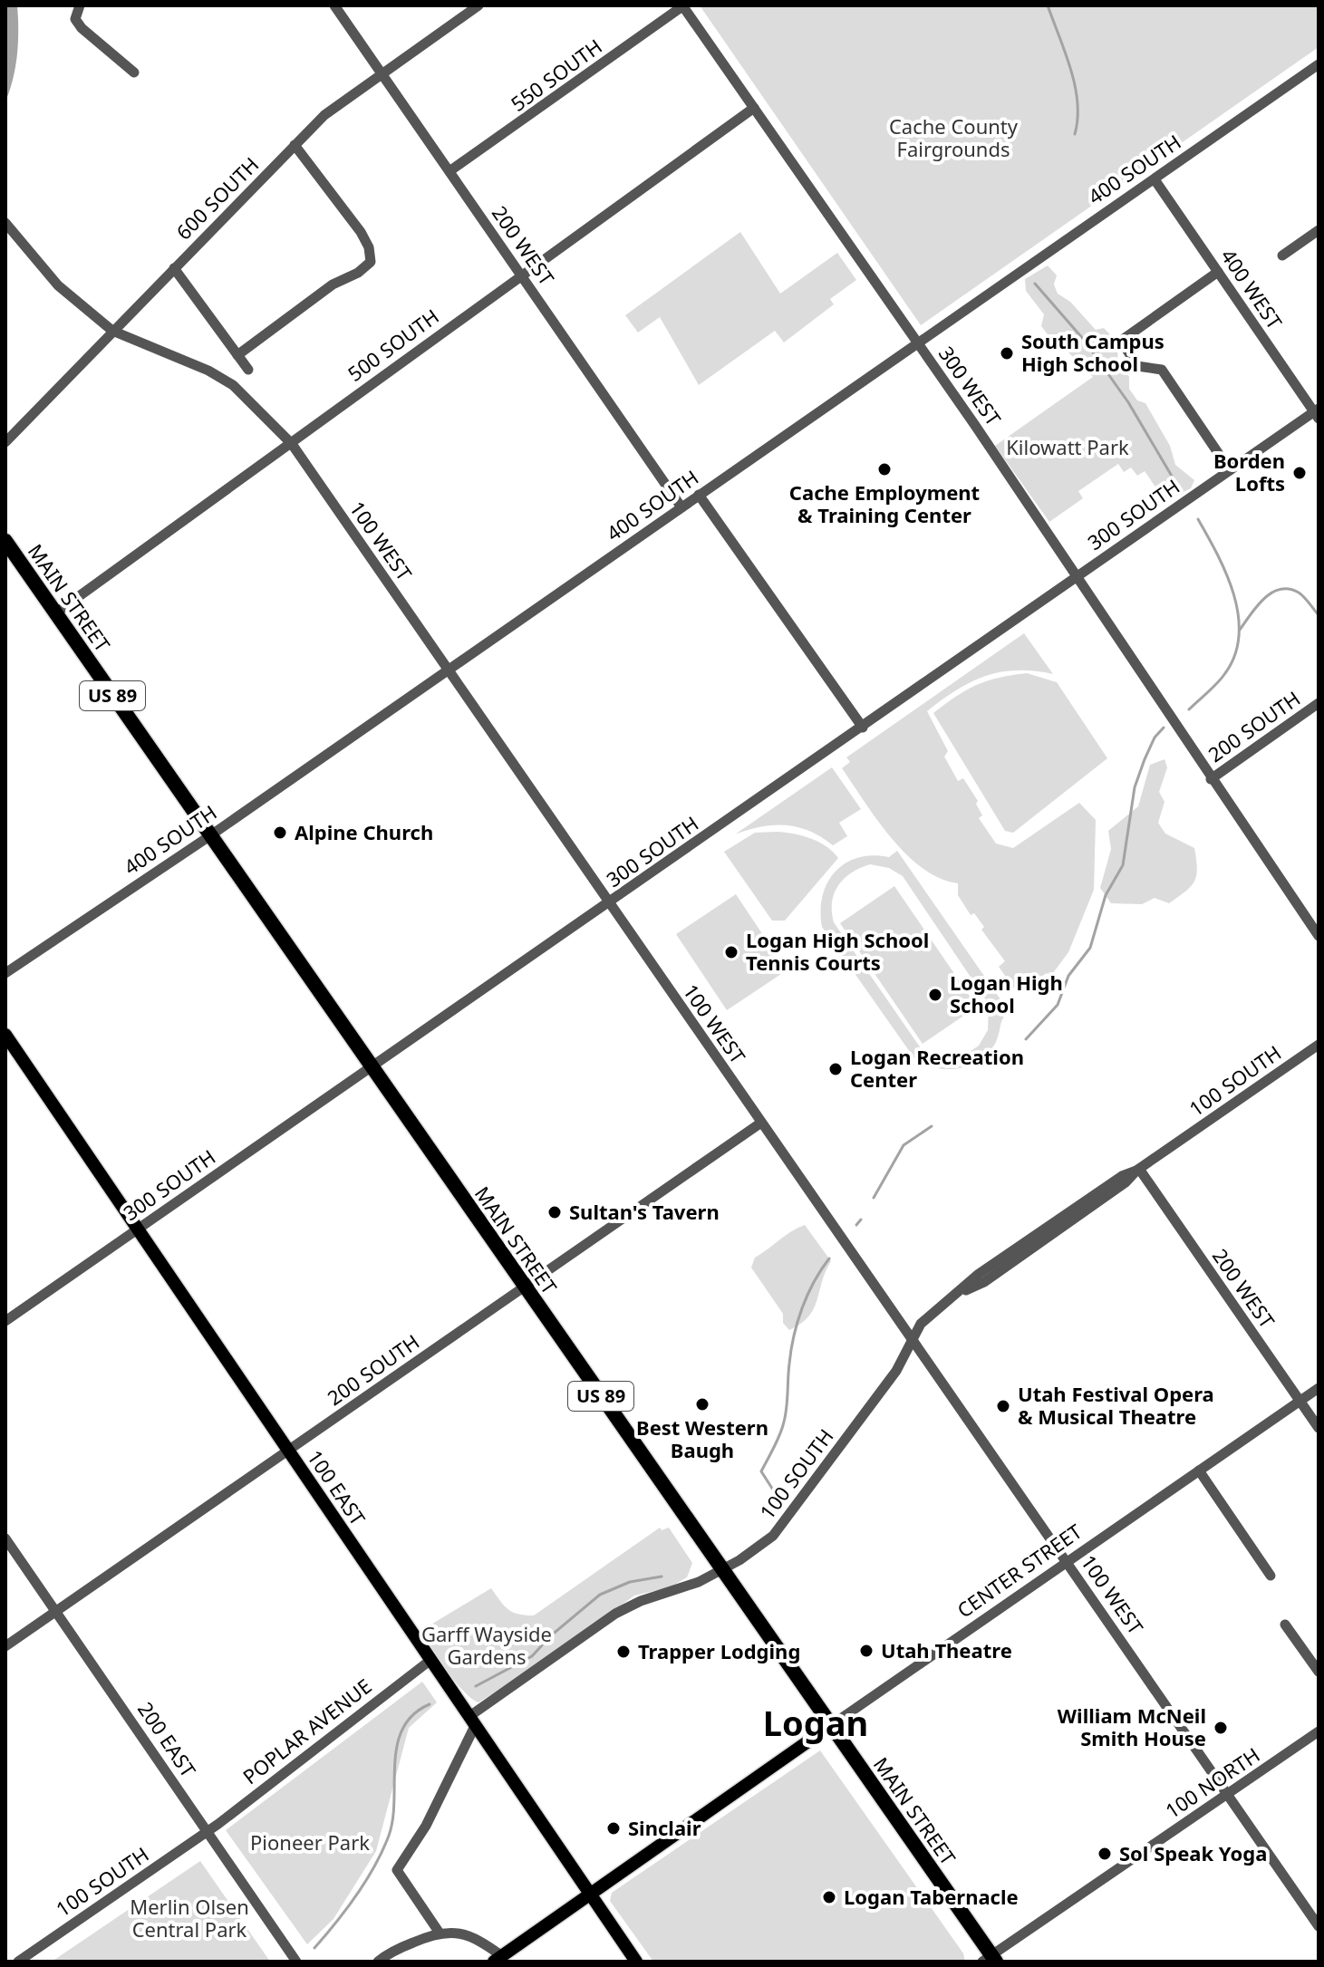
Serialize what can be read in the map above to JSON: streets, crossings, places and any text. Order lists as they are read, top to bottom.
{
  "streets": {
    "highway": ["MAIN STREET", "US 89"],
    "main road": ["100 EAST", "CENTER STREET"],
    "street": [
      "550 SOUTH",
      "400 SOUTH",
      "600 SOUTH",
      "200 WEST",
      "400 WEST",
      "500 SOUTH",
      "300 WEST",
      "300 SOUTH",
      "100 WEST",
      "200 SOUTH",
      "100 SOUTH",
      "POPLAR AVENUE",
      "200 EAST",
      "100 NORTH"
    ]
  },
  "crossings": [
    ["550 SOUTH", "200 WEST"],
    ["550 SOUTH", "300 WEST"],
    ["400 SOUTH", "200 WEST"],
    ["400 SOUTH", "400 WEST"],
    ["400 SOUTH", "300 WEST"],
    ["400 SOUTH", "100 WEST"],
    ["400 SOUTH", "MAIN STREET"],
    ["600 SOUTH", "200 WEST"],
    ["600 SOUTH", "100 WEST"],
    ["200 WEST", "500 SOUTH"],
    ["200 WEST", "100 SOUTH"],
    ["200 WEST", "CENTER STREET"],
    ["400 WEST", "300 SOUTH"],
    ["500 SOUTH", "300 WEST"],
    ["500 SOUTH", "100 WEST"],
    ["500 SOUTH", "MAIN STREET"],
    ["300 WEST", "300 SOUTH"],
    ["300 WEST", "200 SOUTH"],
    ["300 SOUTH", "100 WEST"],
    ["300 SOUTH", "MAIN STREET"],
    ["300 SOUTH", "100 EAST"],
    ["100 WEST", "200 SOUTH"],
    ["100 WEST", "100 SOUTH"],
    ["100 WEST", "CENTER STREET"],
    ["100 WEST", "100 NORTH"],
    ["MAIN STREET", "200 SOUTH"],
    ["MAIN STREET", "100 SOUTH"],
    ["MAIN STREET", "CENTER STREET"],
    ["MAIN STREET", "100 NORTH"],
    ["200 SOUTH", "100 EAST"],
    ["200 SOUTH", "200 EAST"],
    ["100 SOUTH", "100 EAST"],
    ["100 SOUTH", "POPLAR AVENUE"],
    ["100 SOUTH", "200 EAST"],
    ["100 EAST", "CENTER STREET"],
    ["100 EAST", "POPLAR AVENUE"],
    ["POPLAR AVENUE", "200 EAST"]
  ],
  "districts": ["Logan"],
  "parks": [
    "Cache County Fairgrounds",
    "Kilowatt Park",
    "Garff Wayside Gardens",
    "Pioneer Park",
    "Merlin Olsen Central Park"
  ],
  "places": [
    "South Campus High School",
    "Cache Employment & Training Center",
    "Borden Lofts",
    "Alpine Church",
    "Logan High School Tennis Courts",
    "Logan High School",
    "Logan Recreation Center",
    "Sultan's Tavern",
    "Best Western Baugh",
    "Utah Festival Opera & Musical Theatre",
    "Utah Theatre",
    "Trapper Lodging",
    "William McNeil Smith House",
    "Sinclair",
    "Sol Speak Yoga",
    "Logan Tabernacle"
  ]
}
